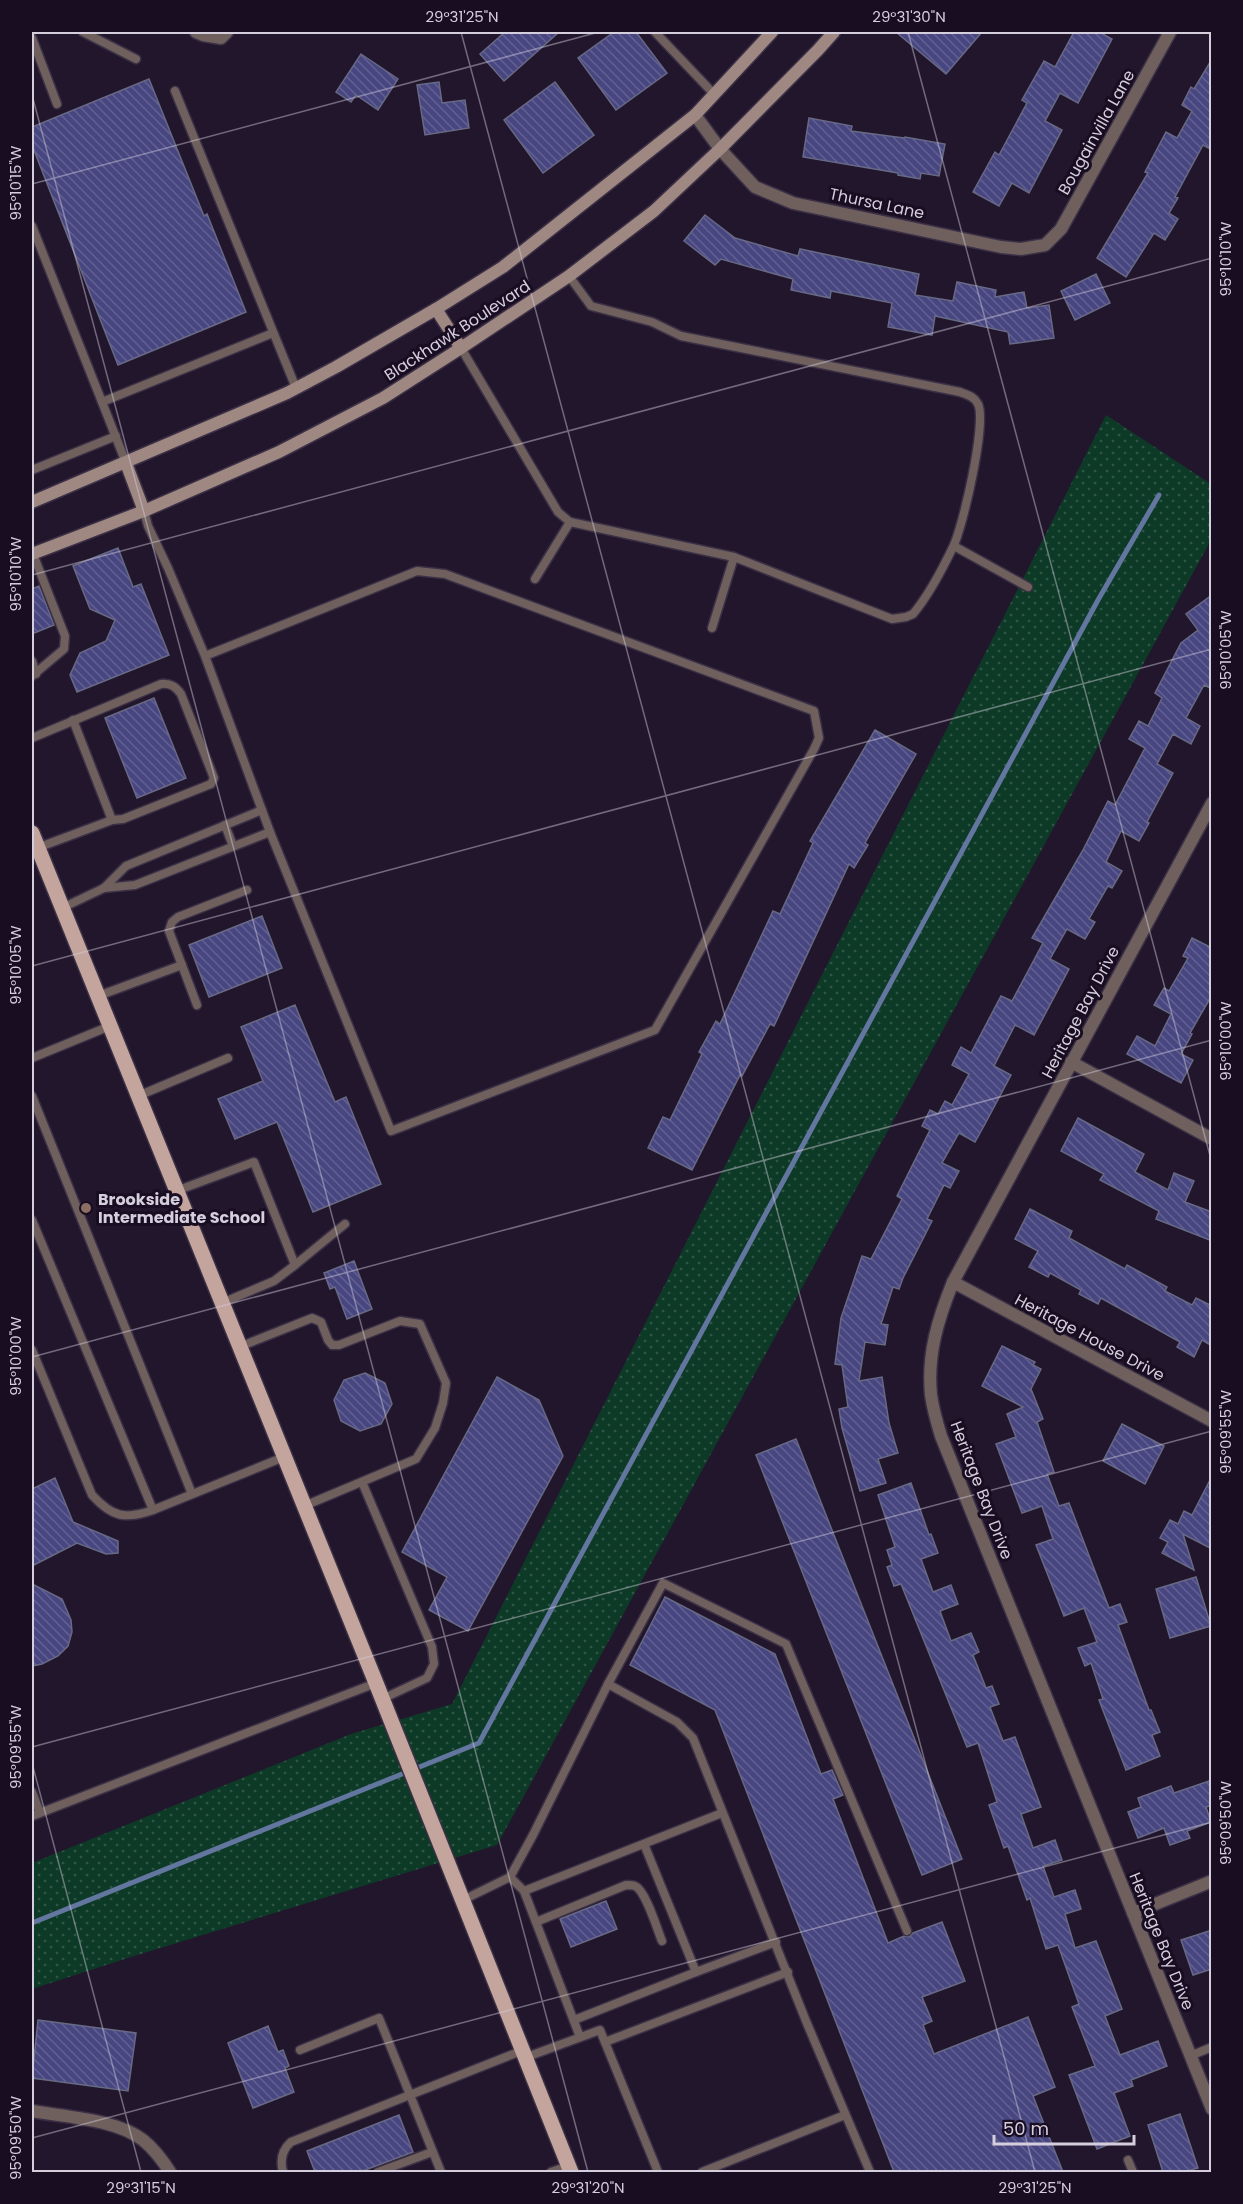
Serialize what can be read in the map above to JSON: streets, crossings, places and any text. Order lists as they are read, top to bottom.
{
  "streets": {
    "main road": ["Blackhawk Boulevard"],
    "street": [
      "Bougainvilla Lane",
      "Thursa Lane",
      "Heritage Bay Drive",
      "Heritage House Drive"
    ]
  },
  "crossings": [
    ["Bougainvilla Lane", "Thursa Lane"],
    ["Thursa Lane", "Blackhawk Boulevard"],
    ["Heritage Bay Drive", "Heritage House Drive"]
  ],
  "places": ["Brookside Intermediate School"],
  "scale_bar": "50 m",
  "coordinates": [
    "29°31'25\"N",
    "29°31'30\"N",
    "95°10'15\"W",
    "95°10'10\"W",
    "95°10'05\"W",
    "95°10'00\"W",
    "95°09'55\"W",
    "95°09'50\"W",
    "29°31'15\"N",
    "29°31'20\"N"
  ]
}
